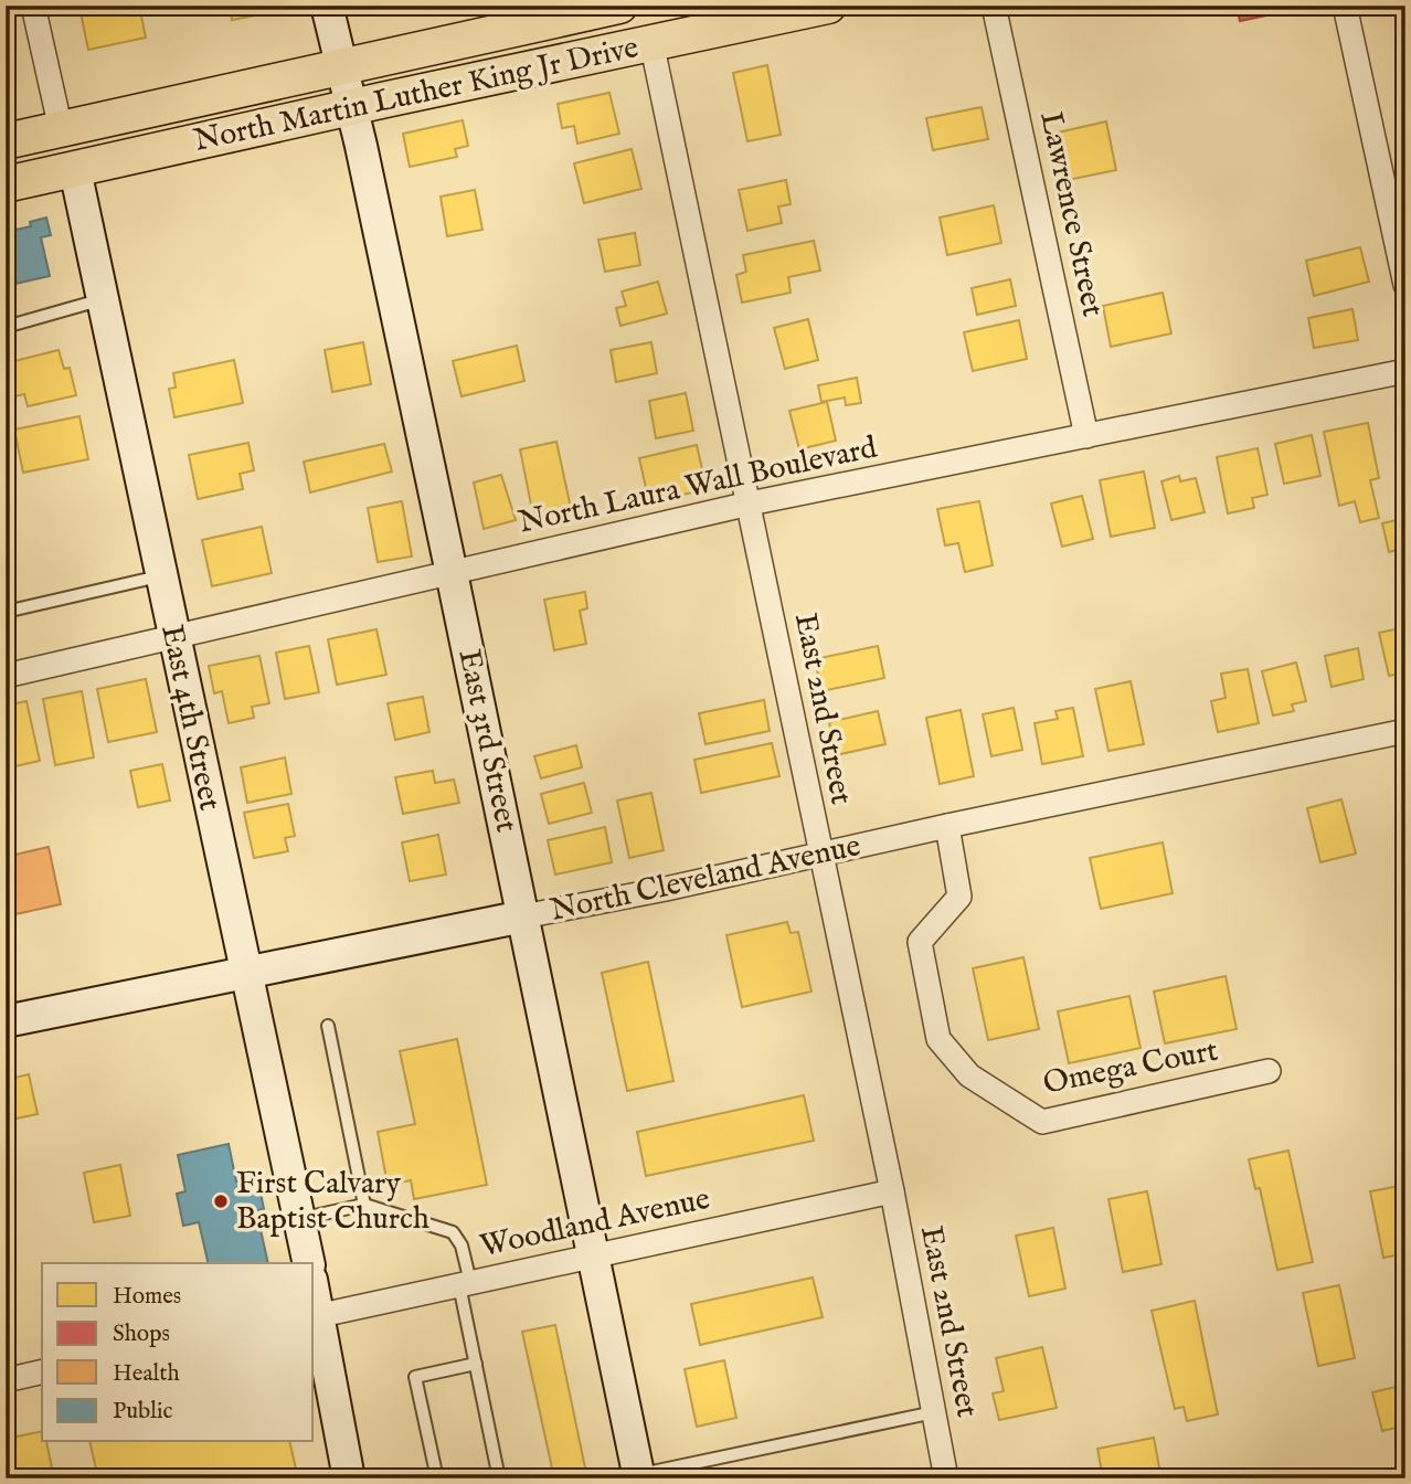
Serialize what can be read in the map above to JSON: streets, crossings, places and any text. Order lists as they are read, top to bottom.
{
  "streets": {
    "main road": ["North Martin Luther King Jr Drive"],
    "street": [
      "Lawrence Street",
      "North Laura Wall Boulevard",
      "East 2nd Street",
      "East 4th Street",
      "East 3rd Street",
      "North Cleveland Avenue",
      "Omega Court",
      "Woodland Avenue"
    ]
  },
  "crossings": [
    ["North Martin Luther King Jr Drive", "East 2nd Street"],
    ["North Martin Luther King Jr Drive", "East 4th Street"],
    ["North Martin Luther King Jr Drive", "East 3rd Street"],
    ["Lawrence Street", "North Laura Wall Boulevard"],
    ["North Laura Wall Boulevard", "East 2nd Street"],
    ["North Laura Wall Boulevard", "East 4th Street"],
    ["North Laura Wall Boulevard", "East 3rd Street"],
    ["East 2nd Street", "North Cleveland Avenue"],
    ["East 2nd Street", "Woodland Avenue"],
    ["East 4th Street", "North Cleveland Avenue"],
    ["East 3rd Street", "North Cleveland Avenue"],
    ["East 3rd Street", "Woodland Avenue"],
    ["North Cleveland Avenue", "Omega Court"]
  ],
  "places": ["First Calvary Baptist Church"],
  "legend": [
    "Homes",
    "Shops",
    "Health",
    "Public"
  ]
}
